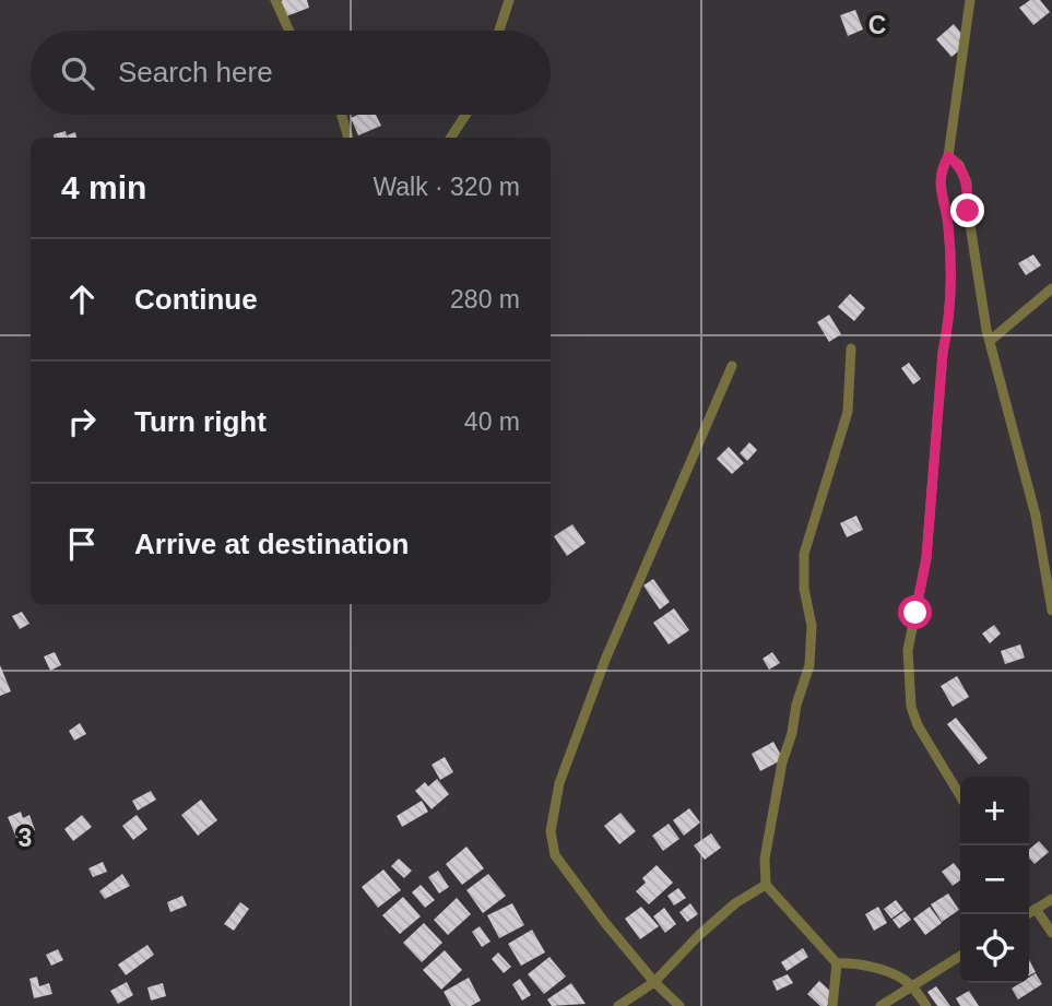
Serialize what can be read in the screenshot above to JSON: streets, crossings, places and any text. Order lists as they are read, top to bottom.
{
  "page": {
    "search": "Search here",
    "heading": ["4 min", "Walk · 320 m"],
    "list": [
      ["Continue", "280 m"],
      ["Turn right", "40 m"],
      "Arrive at destination"
    ],
    "map_buttons": ["+", "−"]
  },
  "grid": {
    "columns": ["C"],
    "rows": ["3"]
  }
}
